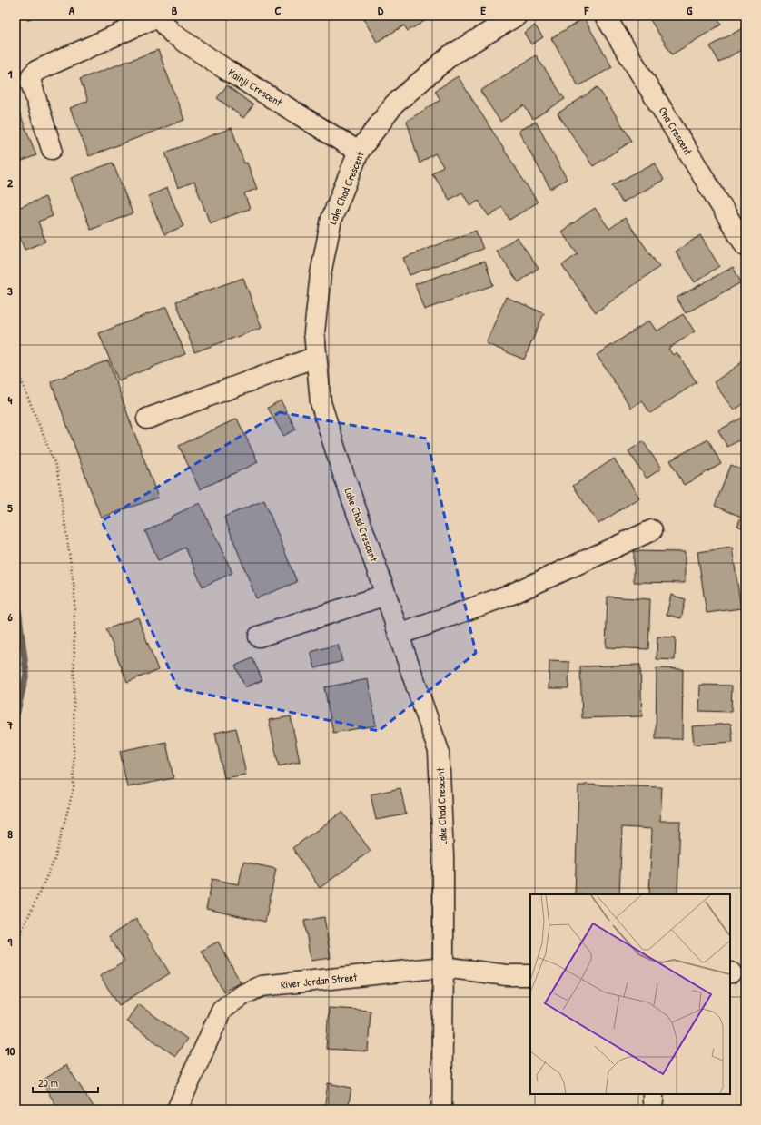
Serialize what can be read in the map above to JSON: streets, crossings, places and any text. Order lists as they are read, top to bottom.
{
  "streets": {
    "street": [
      "Kainji Crescent",
      "Ona Crescent",
      "Lake Chad Crescent",
      "River Jordan Street"
    ]
  },
  "crossings": [
    ["Kainji Crescent", "Lake Chad Crescent"],
    ["Lake Chad Crescent", "River Jordan Street"]
  ],
  "scale_bar": "20 m",
  "grid": {
    "columns": [
      "A",
      "B",
      "C",
      "D",
      "E",
      "F",
      "G"
    ],
    "rows": [
      "1",
      "2",
      "3",
      "4",
      "5",
      "6",
      "7",
      "8",
      "9",
      "10"
    ]
  }
}
